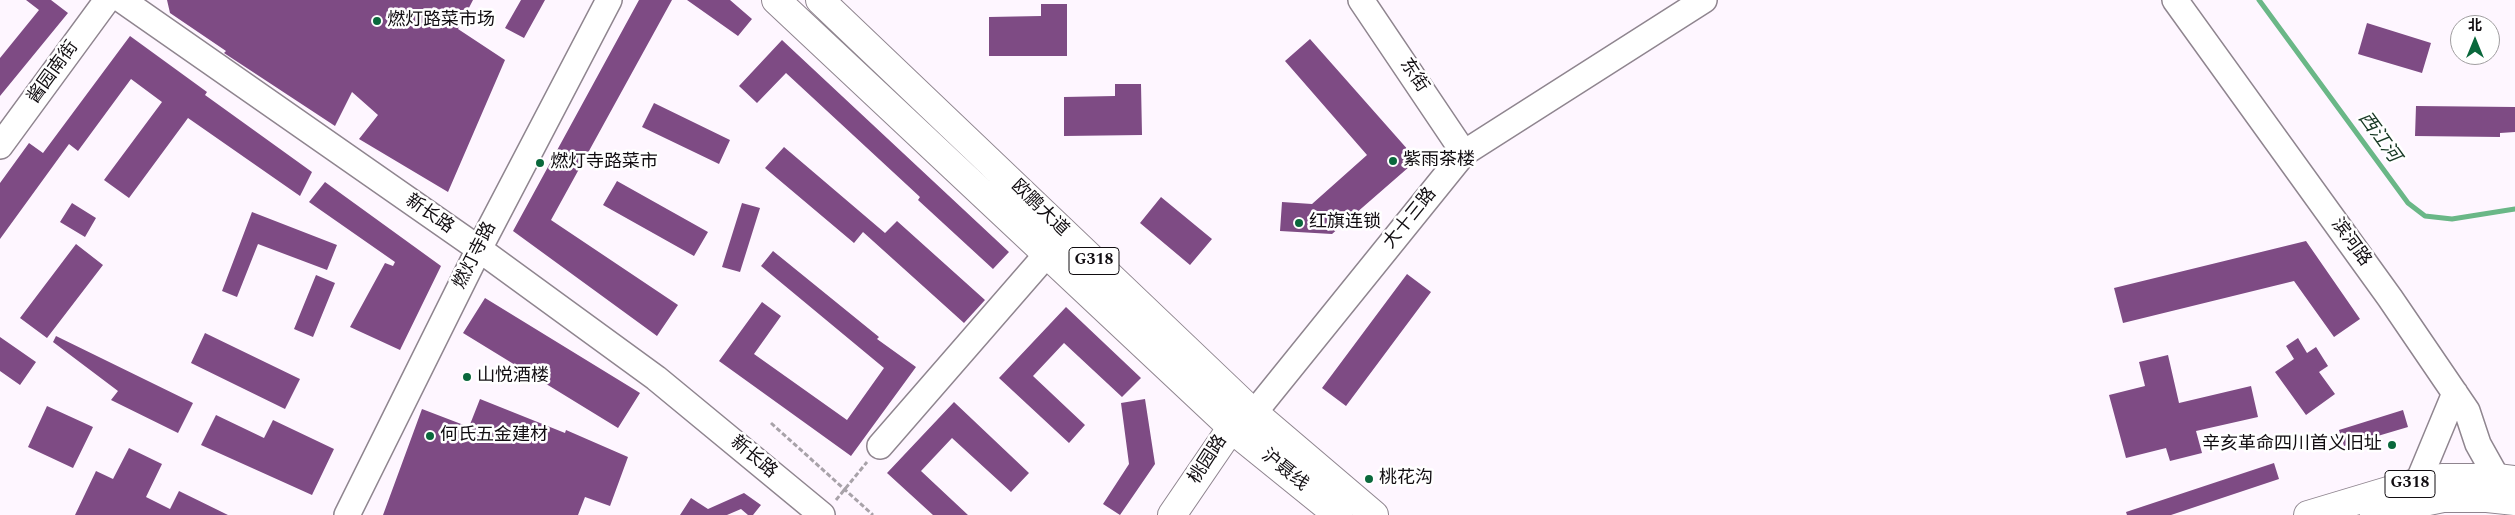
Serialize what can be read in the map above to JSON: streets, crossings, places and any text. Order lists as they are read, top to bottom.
{
  "streets": {
    "main road": [
      "欧鹏大道",
      "G318",
      "桃园路",
      "沪聂线"
    ],
    "street": [
      "酱园南街",
      "东街",
      "新长路",
      "大十三路",
      "滨河路",
      "燃灯寺路"
    ]
  },
  "crossings": [
    ["东街", "大十三路"],
    ["欧鹏大道", "大十三路"],
    ["欧鹏大道", "桃园路"],
    ["欧鹏大道", "沪聂线"],
    ["新长路", "燃灯寺路"],
    ["大十三路", "桃园路"],
    ["大十三路", "沪聂线"],
    ["滨河路", "G318"],
    ["桃园路", "沪聂线"]
  ],
  "water": ["西江河"],
  "places": [
    "燃灯路菜市场",
    "紫雨茶楼",
    "燃灯寺路菜市",
    "红旗连锁",
    "山悦酒楼",
    "何氏五金建材",
    "辛亥革命四川首义旧址",
    "桃花沟"
  ],
  "north": "top"
}
